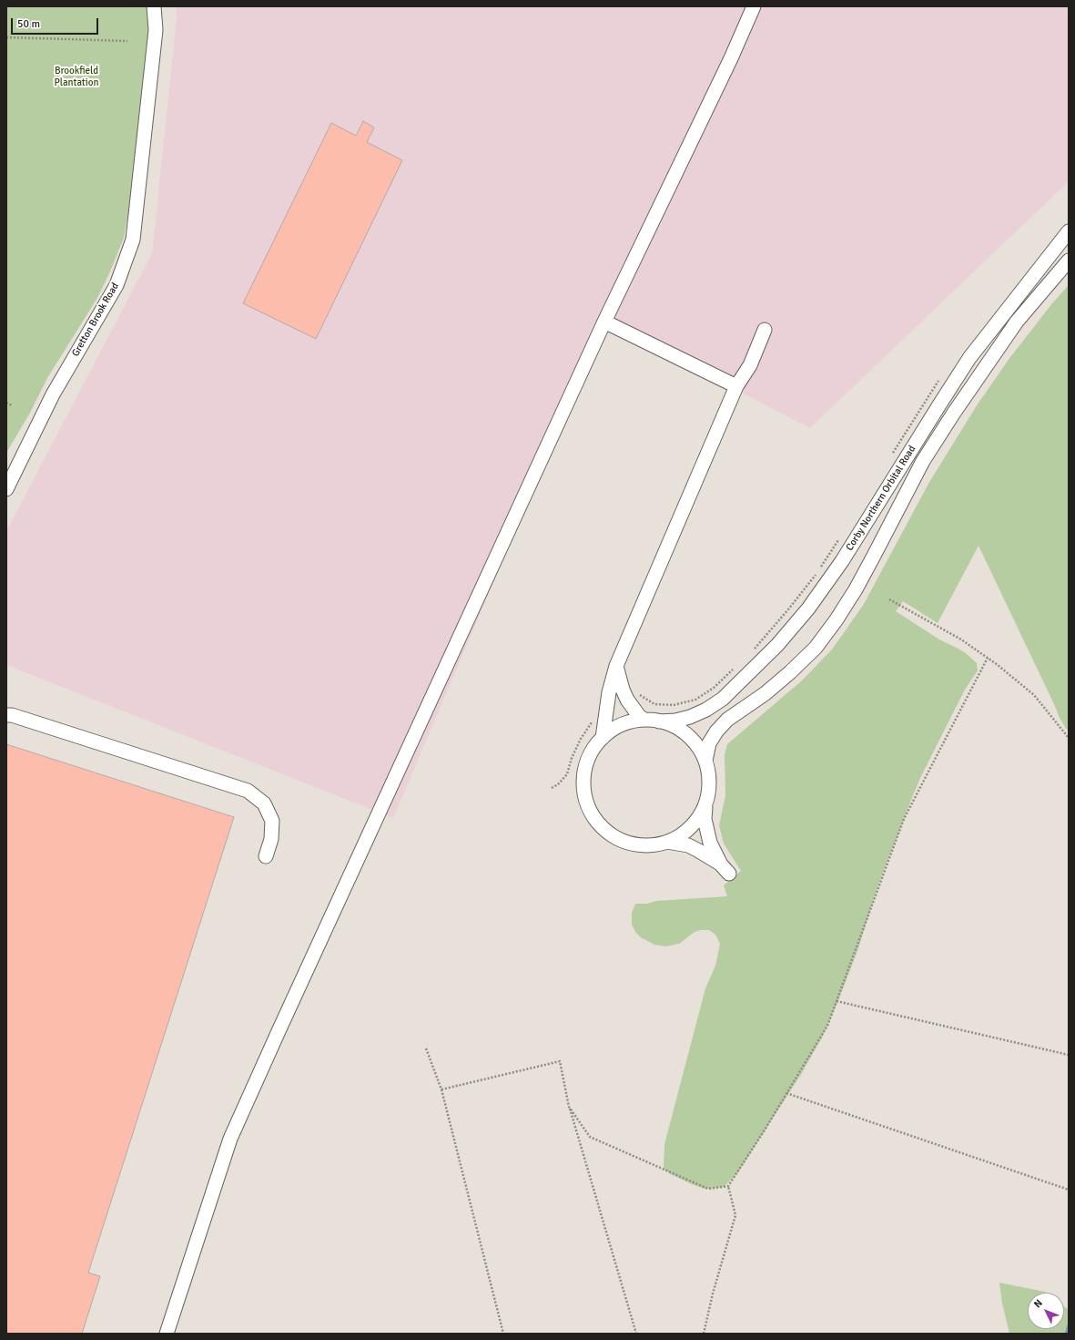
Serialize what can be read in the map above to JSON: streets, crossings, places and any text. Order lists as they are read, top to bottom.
{
  "streets": {
    "street": ["Gretton Brook Road", "Corby Northern Orbital Road"]
  },
  "parks": ["Brookfield Plantation"],
  "scale_bar": "50 m",
  "north": "top left"
}
